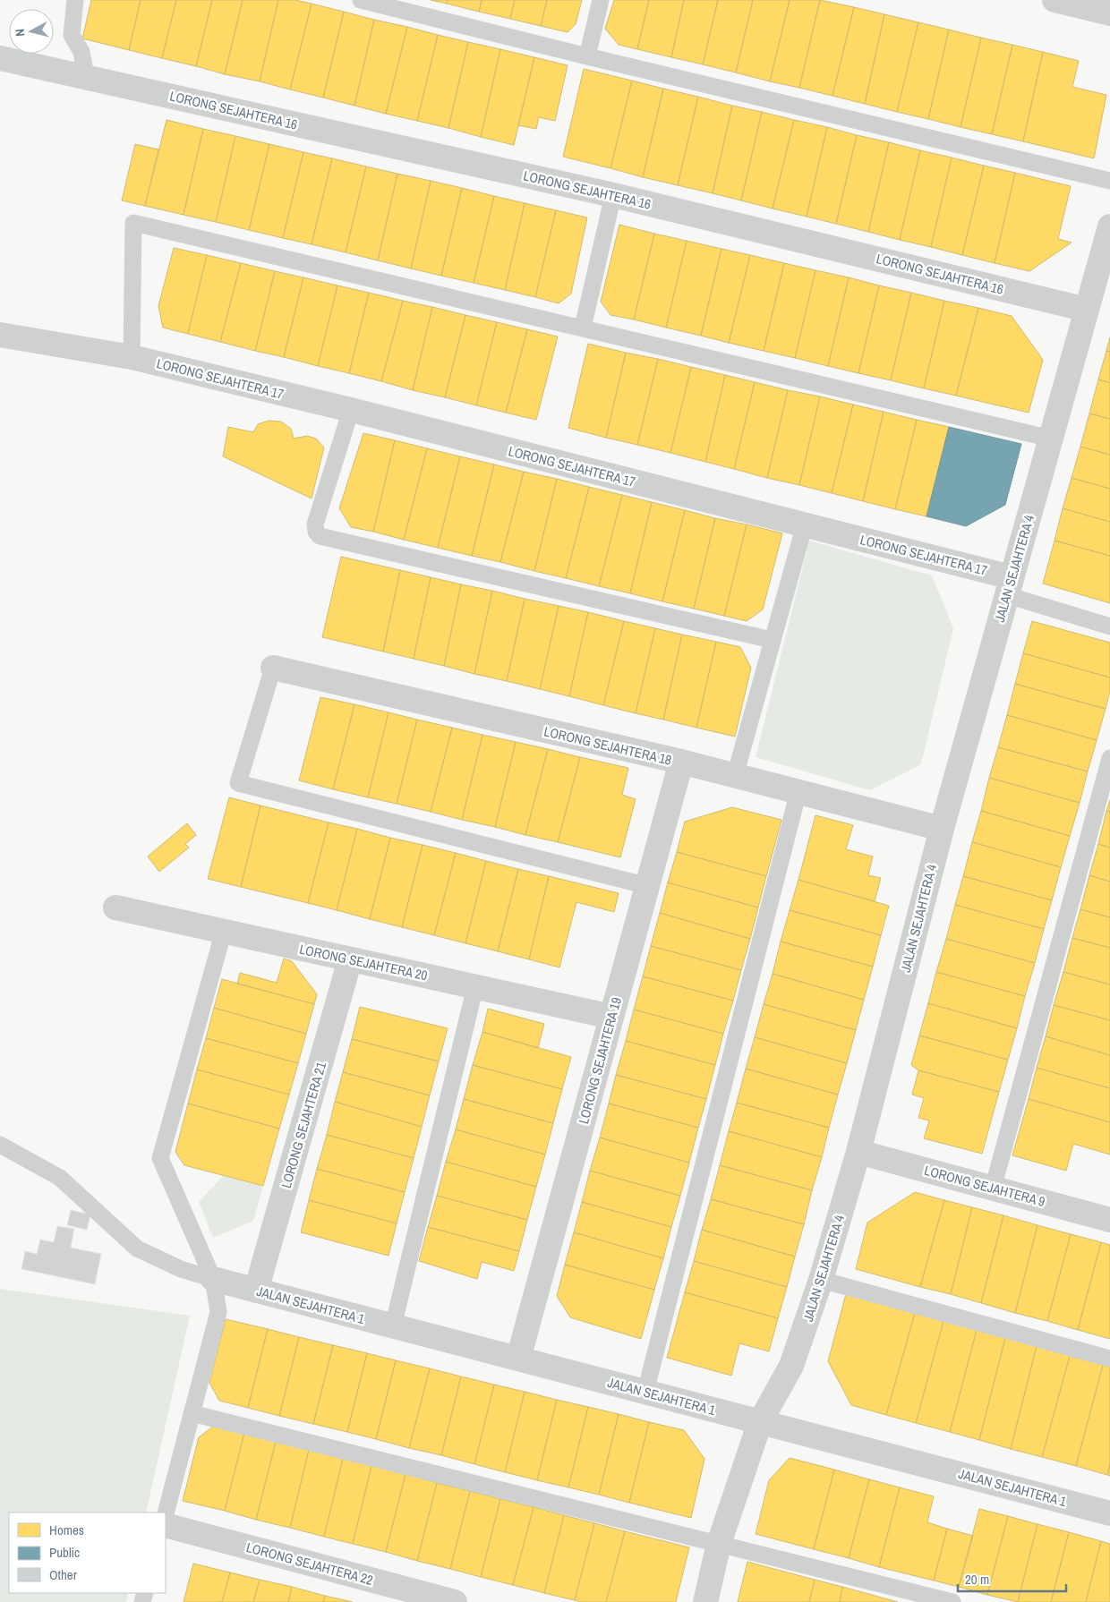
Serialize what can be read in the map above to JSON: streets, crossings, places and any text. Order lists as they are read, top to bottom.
{
  "streets": {
    "street": [
      "LORONG SEJAHTERA 16",
      "LORONG SEJAHTERA 17",
      "JALAN SEJAHTERA 4",
      "LORONG SEJAHTERA 18",
      "LORONG SEJAHTERA 20",
      "LORONG SEJAHTERA 19",
      "LORONG SEJAHTERA 21",
      "LORONG SEJAHTERA 9",
      "JALAN SEJAHTERA 1",
      "LORONG SEJAHTERA 22"
    ]
  },
  "crossings": [
    ["LORONG SEJAHTERA 16", "JALAN SEJAHTERA 4"],
    ["LORONG SEJAHTERA 17", "JALAN SEJAHTERA 4"],
    ["JALAN SEJAHTERA 4", "LORONG SEJAHTERA 18"],
    ["JALAN SEJAHTERA 4", "LORONG SEJAHTERA 9"],
    ["JALAN SEJAHTERA 4", "JALAN SEJAHTERA 1"],
    ["LORONG SEJAHTERA 18", "LORONG SEJAHTERA 19"],
    ["LORONG SEJAHTERA 20", "LORONG SEJAHTERA 19"],
    ["LORONG SEJAHTERA 20", "LORONG SEJAHTERA 21"],
    ["LORONG SEJAHTERA 19", "JALAN SEJAHTERA 1"],
    ["LORONG SEJAHTERA 21", "JALAN SEJAHTERA 1"]
  ],
  "legend": ["Homes", "Public", "Other"],
  "scale_bar": "20 m",
  "north": "left"
}
